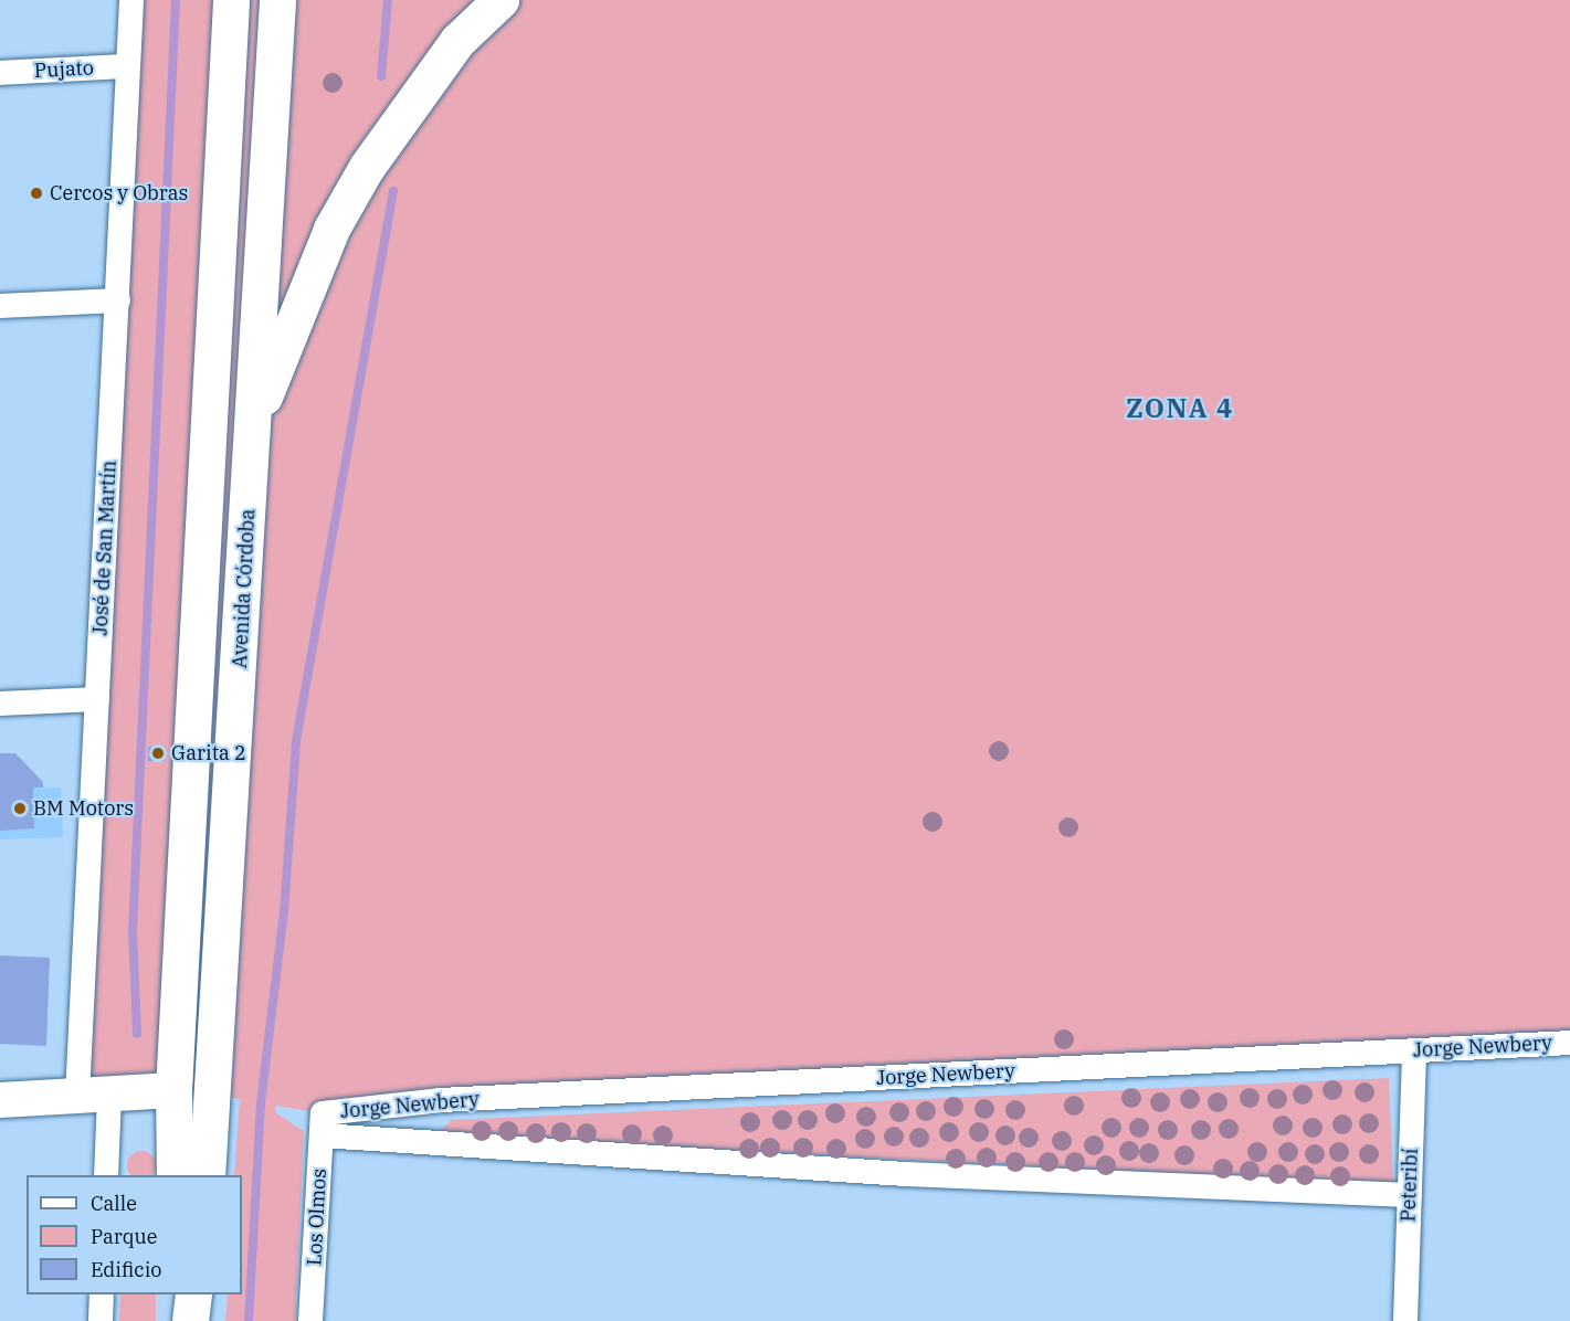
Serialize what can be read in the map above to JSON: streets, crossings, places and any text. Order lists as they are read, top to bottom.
{
  "streets": {
    "main road": ["Avenida Córdoba"],
    "street": [
      "Pujato",
      "José de San Martín",
      "Jorge Newbery",
      "Peteribí",
      "Los Olmos"
    ]
  },
  "crossings": [
    ["Pujato", "José de San Martín"],
    ["Jorge Newbery", "Peteribí"],
    ["Jorge Newbery", "Los Olmos"]
  ],
  "districts": ["ZONA 4"],
  "places": ["Cercos y Obras", "Garita 2", "BM Motors"],
  "legend": ["Calle", "Parque", "Edificio"]
}
